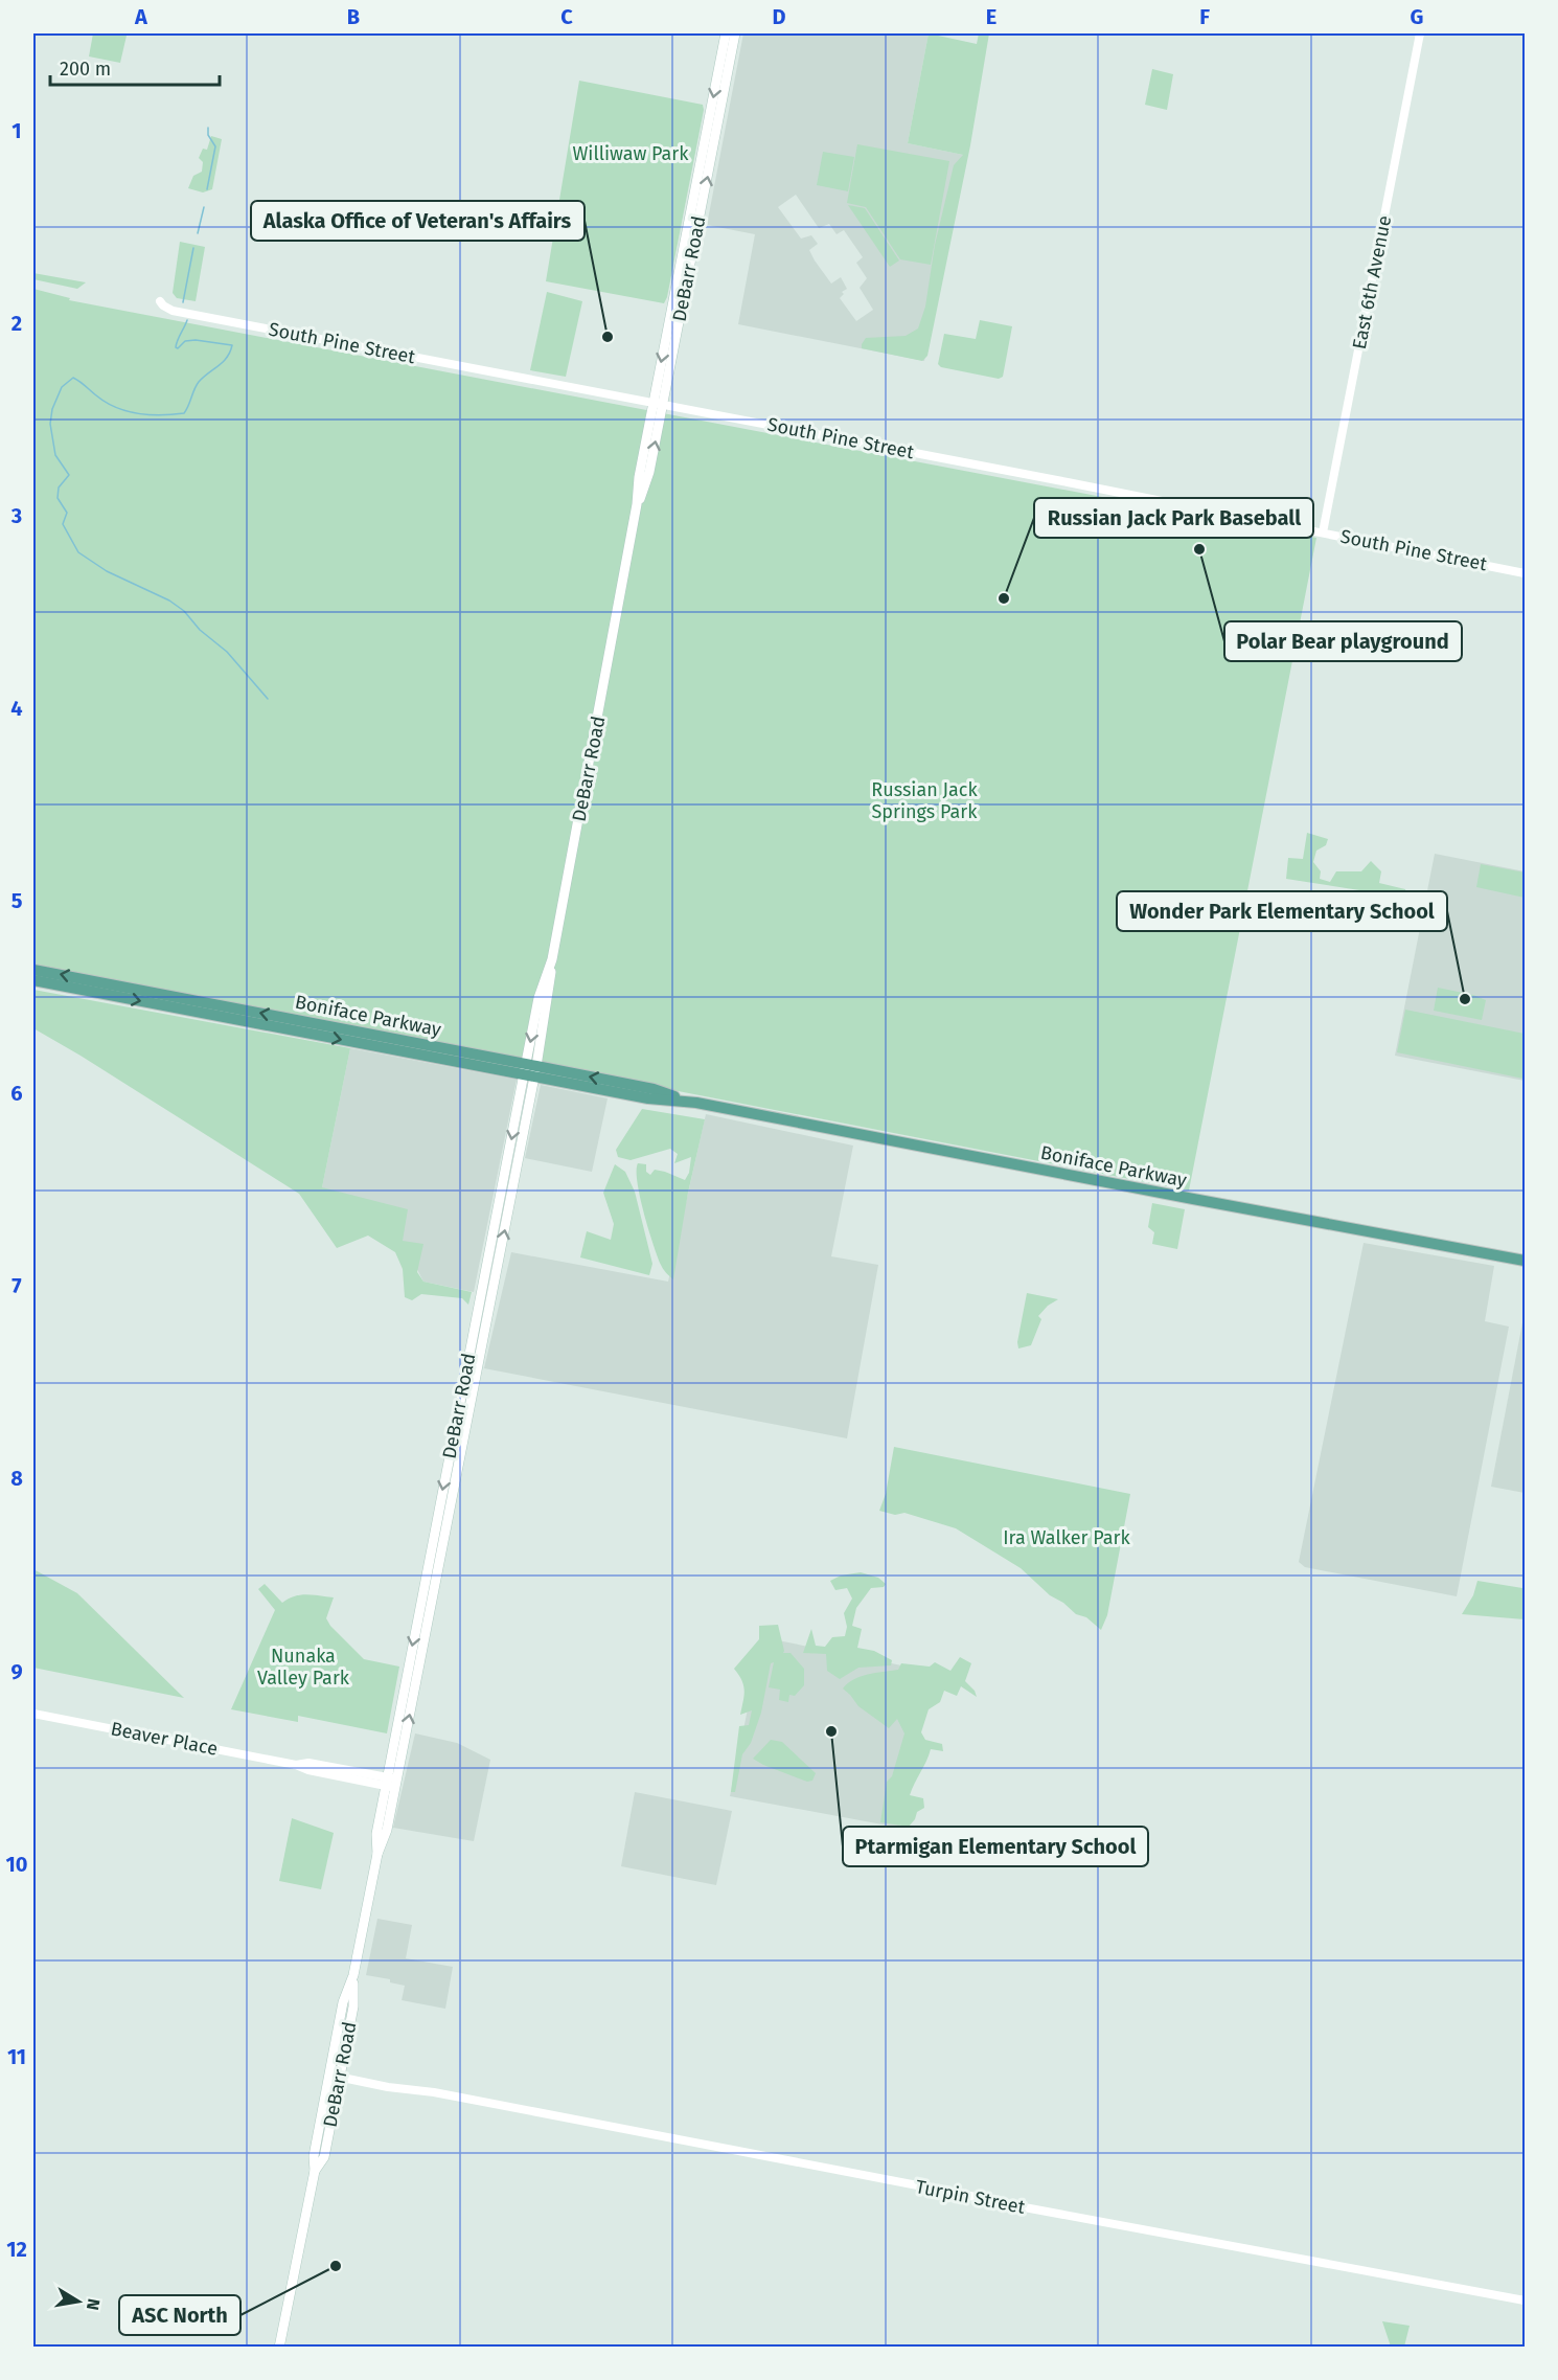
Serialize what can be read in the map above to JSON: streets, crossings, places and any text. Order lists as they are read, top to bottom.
{
  "streets": {
    "main road": ["DeBarr Road", "Boniface Parkway"],
    "street": [
      "East 6th Avenue",
      "South Pine Street",
      "Beaver Place",
      "Turpin Street"
    ]
  },
  "crossings": [
    ["DeBarr Road", "South Pine Street"],
    ["DeBarr Road", "Boniface Parkway"],
    ["DeBarr Road", "Beaver Place"],
    ["DeBarr Road", "Turpin Street"],
    ["East 6th Avenue", "South Pine Street"]
  ],
  "parks": [
    "Williwaw Park",
    "Russian Jack Springs Park",
    "Ira Walker Park",
    "Nunaka Valley Park"
  ],
  "places": [
    "Alaska Office of Veteran's Affairs",
    "Polar Bear playground",
    "Russian Jack Park Baseball",
    "Wonder Park Elementary School",
    "Ptarmigan Elementary School",
    "ASC North"
  ],
  "scale_bar": "200 m",
  "north": "right",
  "grid": {
    "columns": [
      "A",
      "B",
      "C",
      "D",
      "E",
      "F",
      "G"
    ],
    "rows": [
      "1",
      "2",
      "3",
      "4",
      "5",
      "6",
      "7",
      "8",
      "9",
      "10",
      "11",
      "12"
    ]
  }
}
